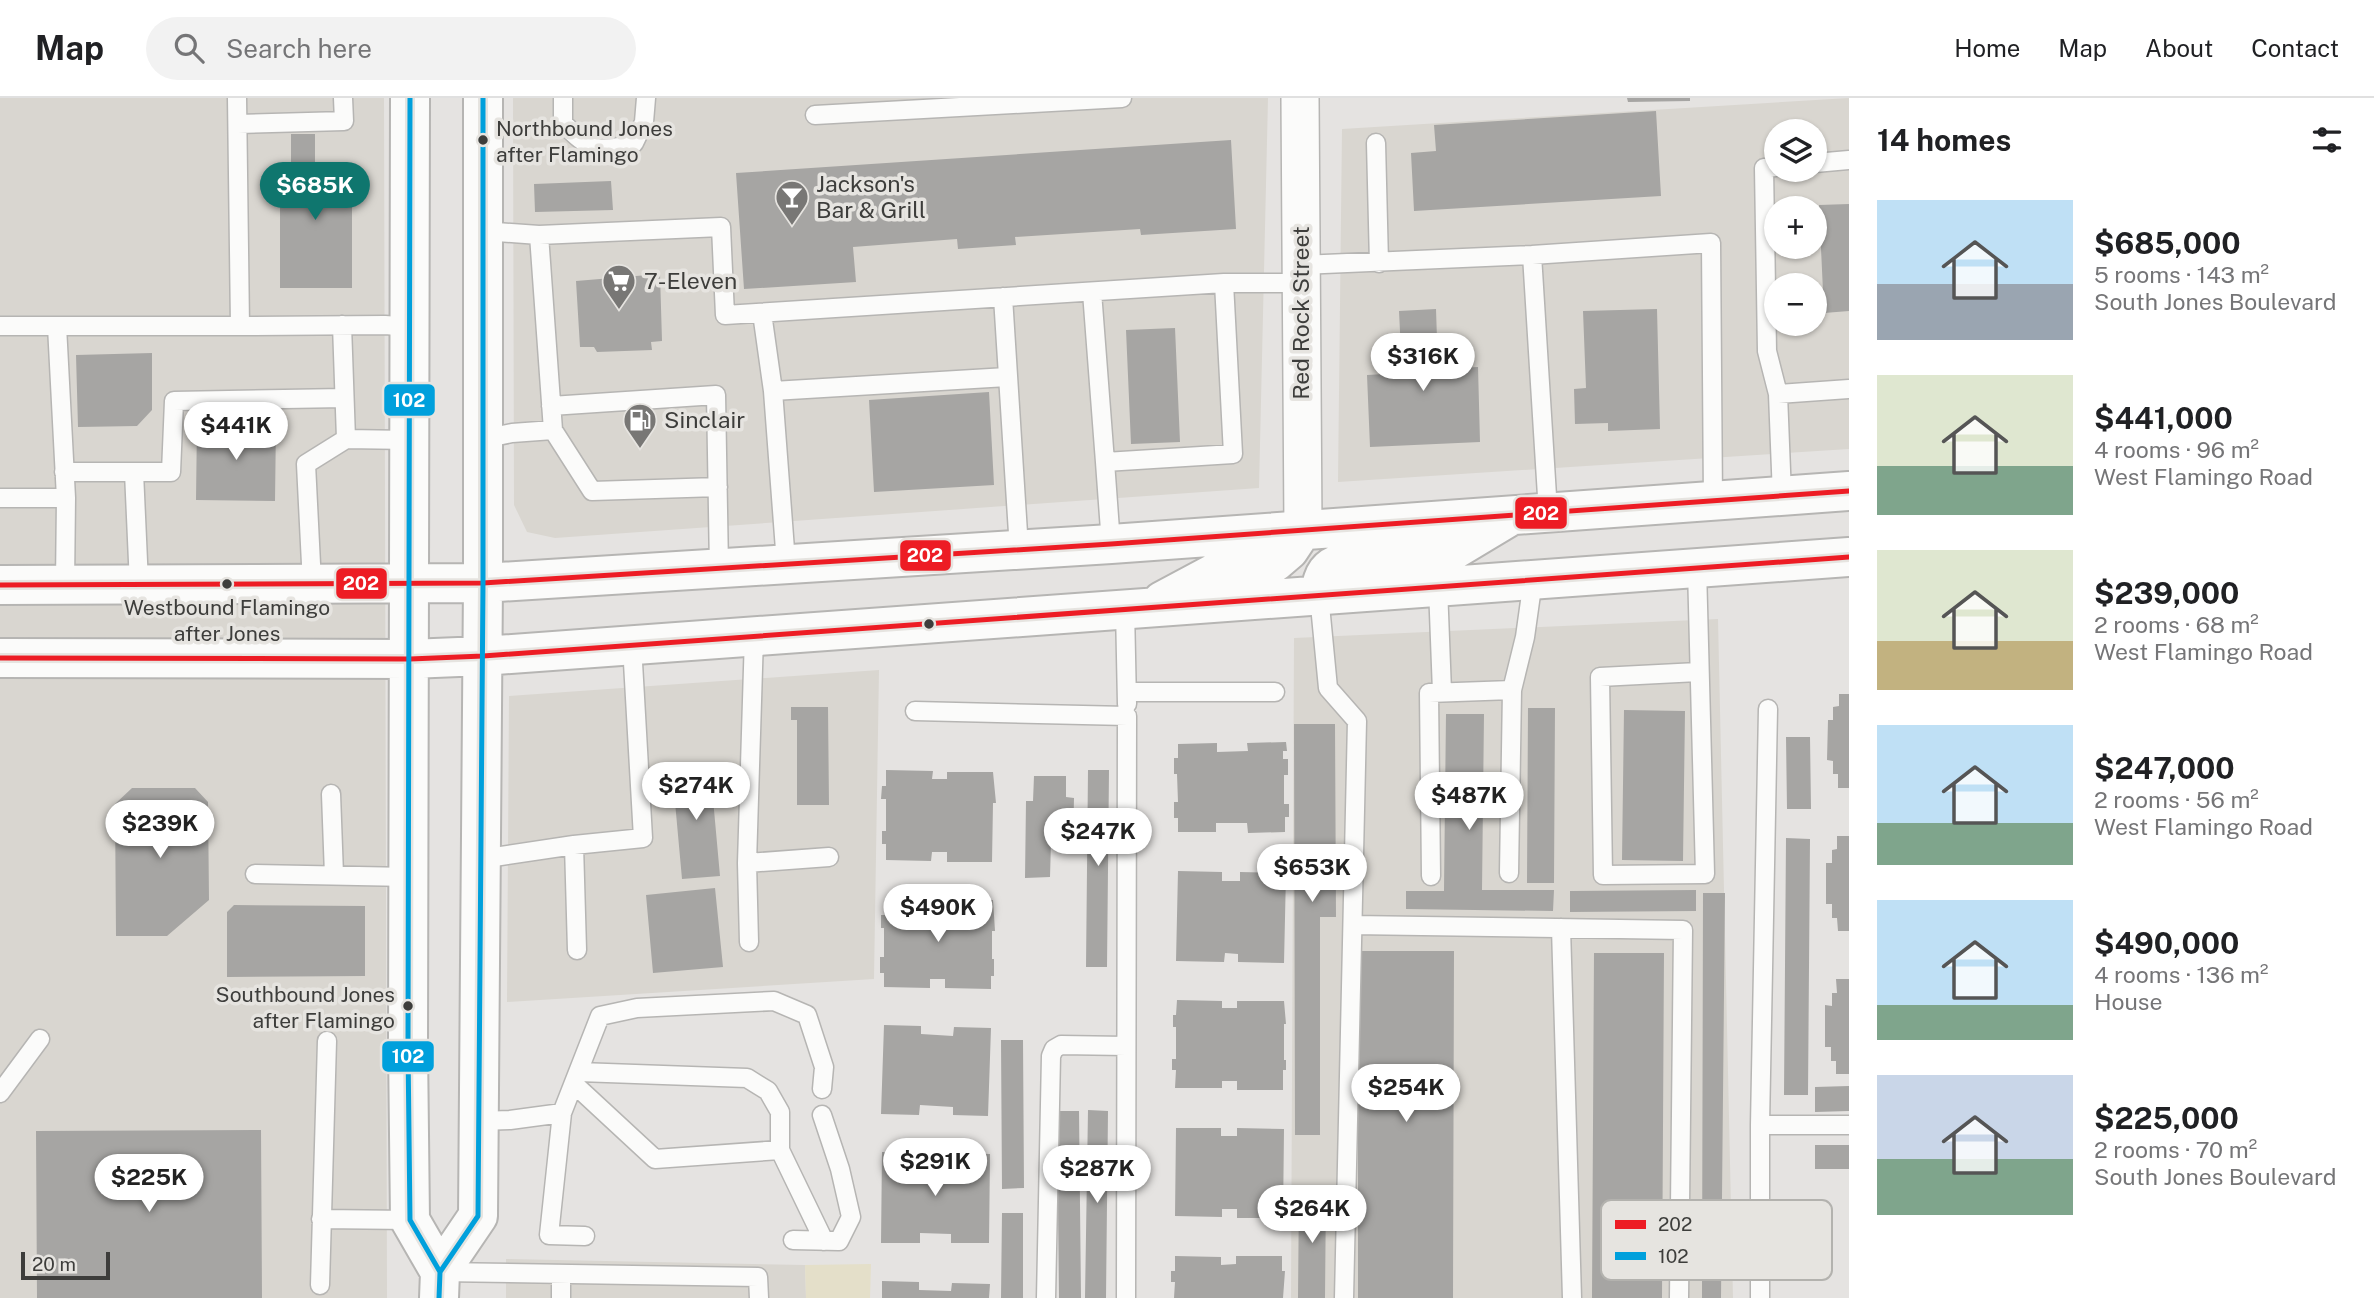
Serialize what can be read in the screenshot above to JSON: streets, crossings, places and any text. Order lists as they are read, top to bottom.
{
  "streets": {
    "street": ["Red Rock Street"]
  },
  "places": {
    "other": ["Northbound Jones after Flamingo", "Westbound Flamingo after Jones", "Southbound Jones after Flamingo"],
    "bar": ["Jackson's Bar & Grill"],
    "supermarket": ["7-Eleven"],
    "fuel station": ["Sinclair"]
  },
  "lines": ["transit line 102", "transit line 202"],
  "legend": ["202", "102"],
  "scale_bar": "20 m",
  "page": {
    "header": "Map",
    "search": "Search here",
    "nav": [
      "Home",
      "Map",
      "About",
      "Contact"
    ],
    "heading": "14 homes",
    "map_buttons": ["+", "−"],
    "price": [
      "$685K",
      "$316K",
      "$441K",
      "$274K",
      "$487K",
      "$239K",
      "$247K",
      "$653K",
      "$490K",
      "$254K",
      "$291K",
      "$287K",
      "$225K",
      "$264K"
    ],
    "list": [
      {
        "name": "$685,000",
        "note": "5 rooms · 143 m² · South Jones Boulevard"
      },
      {
        "name": "$441,000",
        "note": "4 rooms · 96 m² · West Flamingo Road"
      },
      {
        "name": "$239,000",
        "note": "2 rooms · 68 m² · West Flamingo Road"
      },
      {
        "name": "$247,000",
        "note": "2 rooms · 56 m² · West Flamingo Road"
      },
      {
        "name": "$490,000",
        "note": "4 rooms · 136 m² · House"
      },
      {
        "name": "$225,000",
        "note": "2 rooms · 70 m² · South Jones Boulevard"
      }
    ],
    "scale": "20 m"
  }
}
